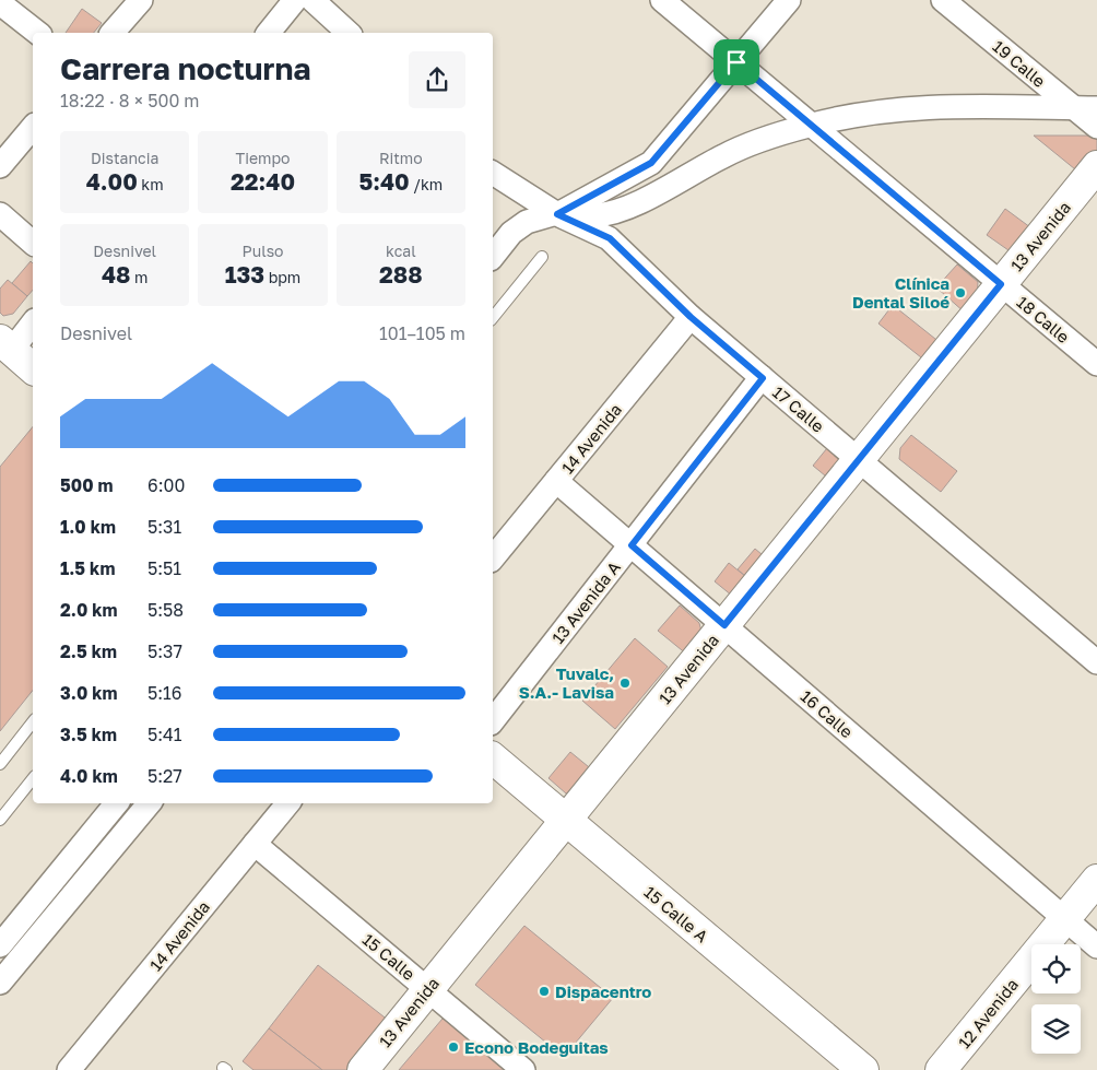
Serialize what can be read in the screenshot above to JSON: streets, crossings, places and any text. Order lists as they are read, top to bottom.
{
  "streets": {
    "street": [
      "19 Calle",
      "13 Avenida",
      "18 Calle",
      "17 Calle",
      "14 Avenida",
      "13 Avenida A",
      "16 Calle",
      "15 Calle A",
      "15 Calle",
      "12 Avenida"
    ]
  },
  "crossings": [
    ["13 Avenida", "18 Calle"],
    ["13 Avenida", "17 Calle"],
    ["13 Avenida", "16 Calle"],
    ["13 Avenida", "15 Calle A"],
    ["13 Avenida", "15 Calle"],
    ["17 Calle", "14 Avenida"],
    ["17 Calle", "13 Avenida A"],
    ["14 Avenida", "16 Calle"],
    ["14 Avenida", "15 Calle"],
    ["13 Avenida A", "16 Calle"],
    ["16 Calle", "12 Avenida"]
  ],
  "places": [
    "Clínica Dental Siloé",
    "Tuvalc, S.A.- Lavisa",
    "Dispacentro",
    "Econo Bodeguitas"
  ],
  "page": {
    "heading": ["Carrera nocturna", "18:22 · 8 × 500 m"],
    "stats": [
      ["Distancia", "4.00 km"],
      ["Tiempo", "22:40"],
      ["Ritmo", "5:40 /km"],
      ["Desnivel", "48 m"],
      ["Pulso", "133 bpm"],
      ["kcal", "288"]
    ],
    "chart": ["Desnivel", "101–105 m"],
    "list": [
      {
        "name": "500 m",
        "note": "6:00"
      },
      {
        "name": "1.0 km",
        "note": "5:31"
      },
      {
        "name": "1.5 km",
        "note": "5:51"
      },
      {
        "name": "2.0 km",
        "note": "5:58"
      },
      {
        "name": "2.5 km",
        "note": "5:37"
      },
      {
        "name": "3.0 km",
        "note": "5:16"
      },
      {
        "name": "3.5 km",
        "note": "5:41"
      },
      {
        "name": "4.0 km",
        "note": "5:27"
      }
    ]
  }
}
